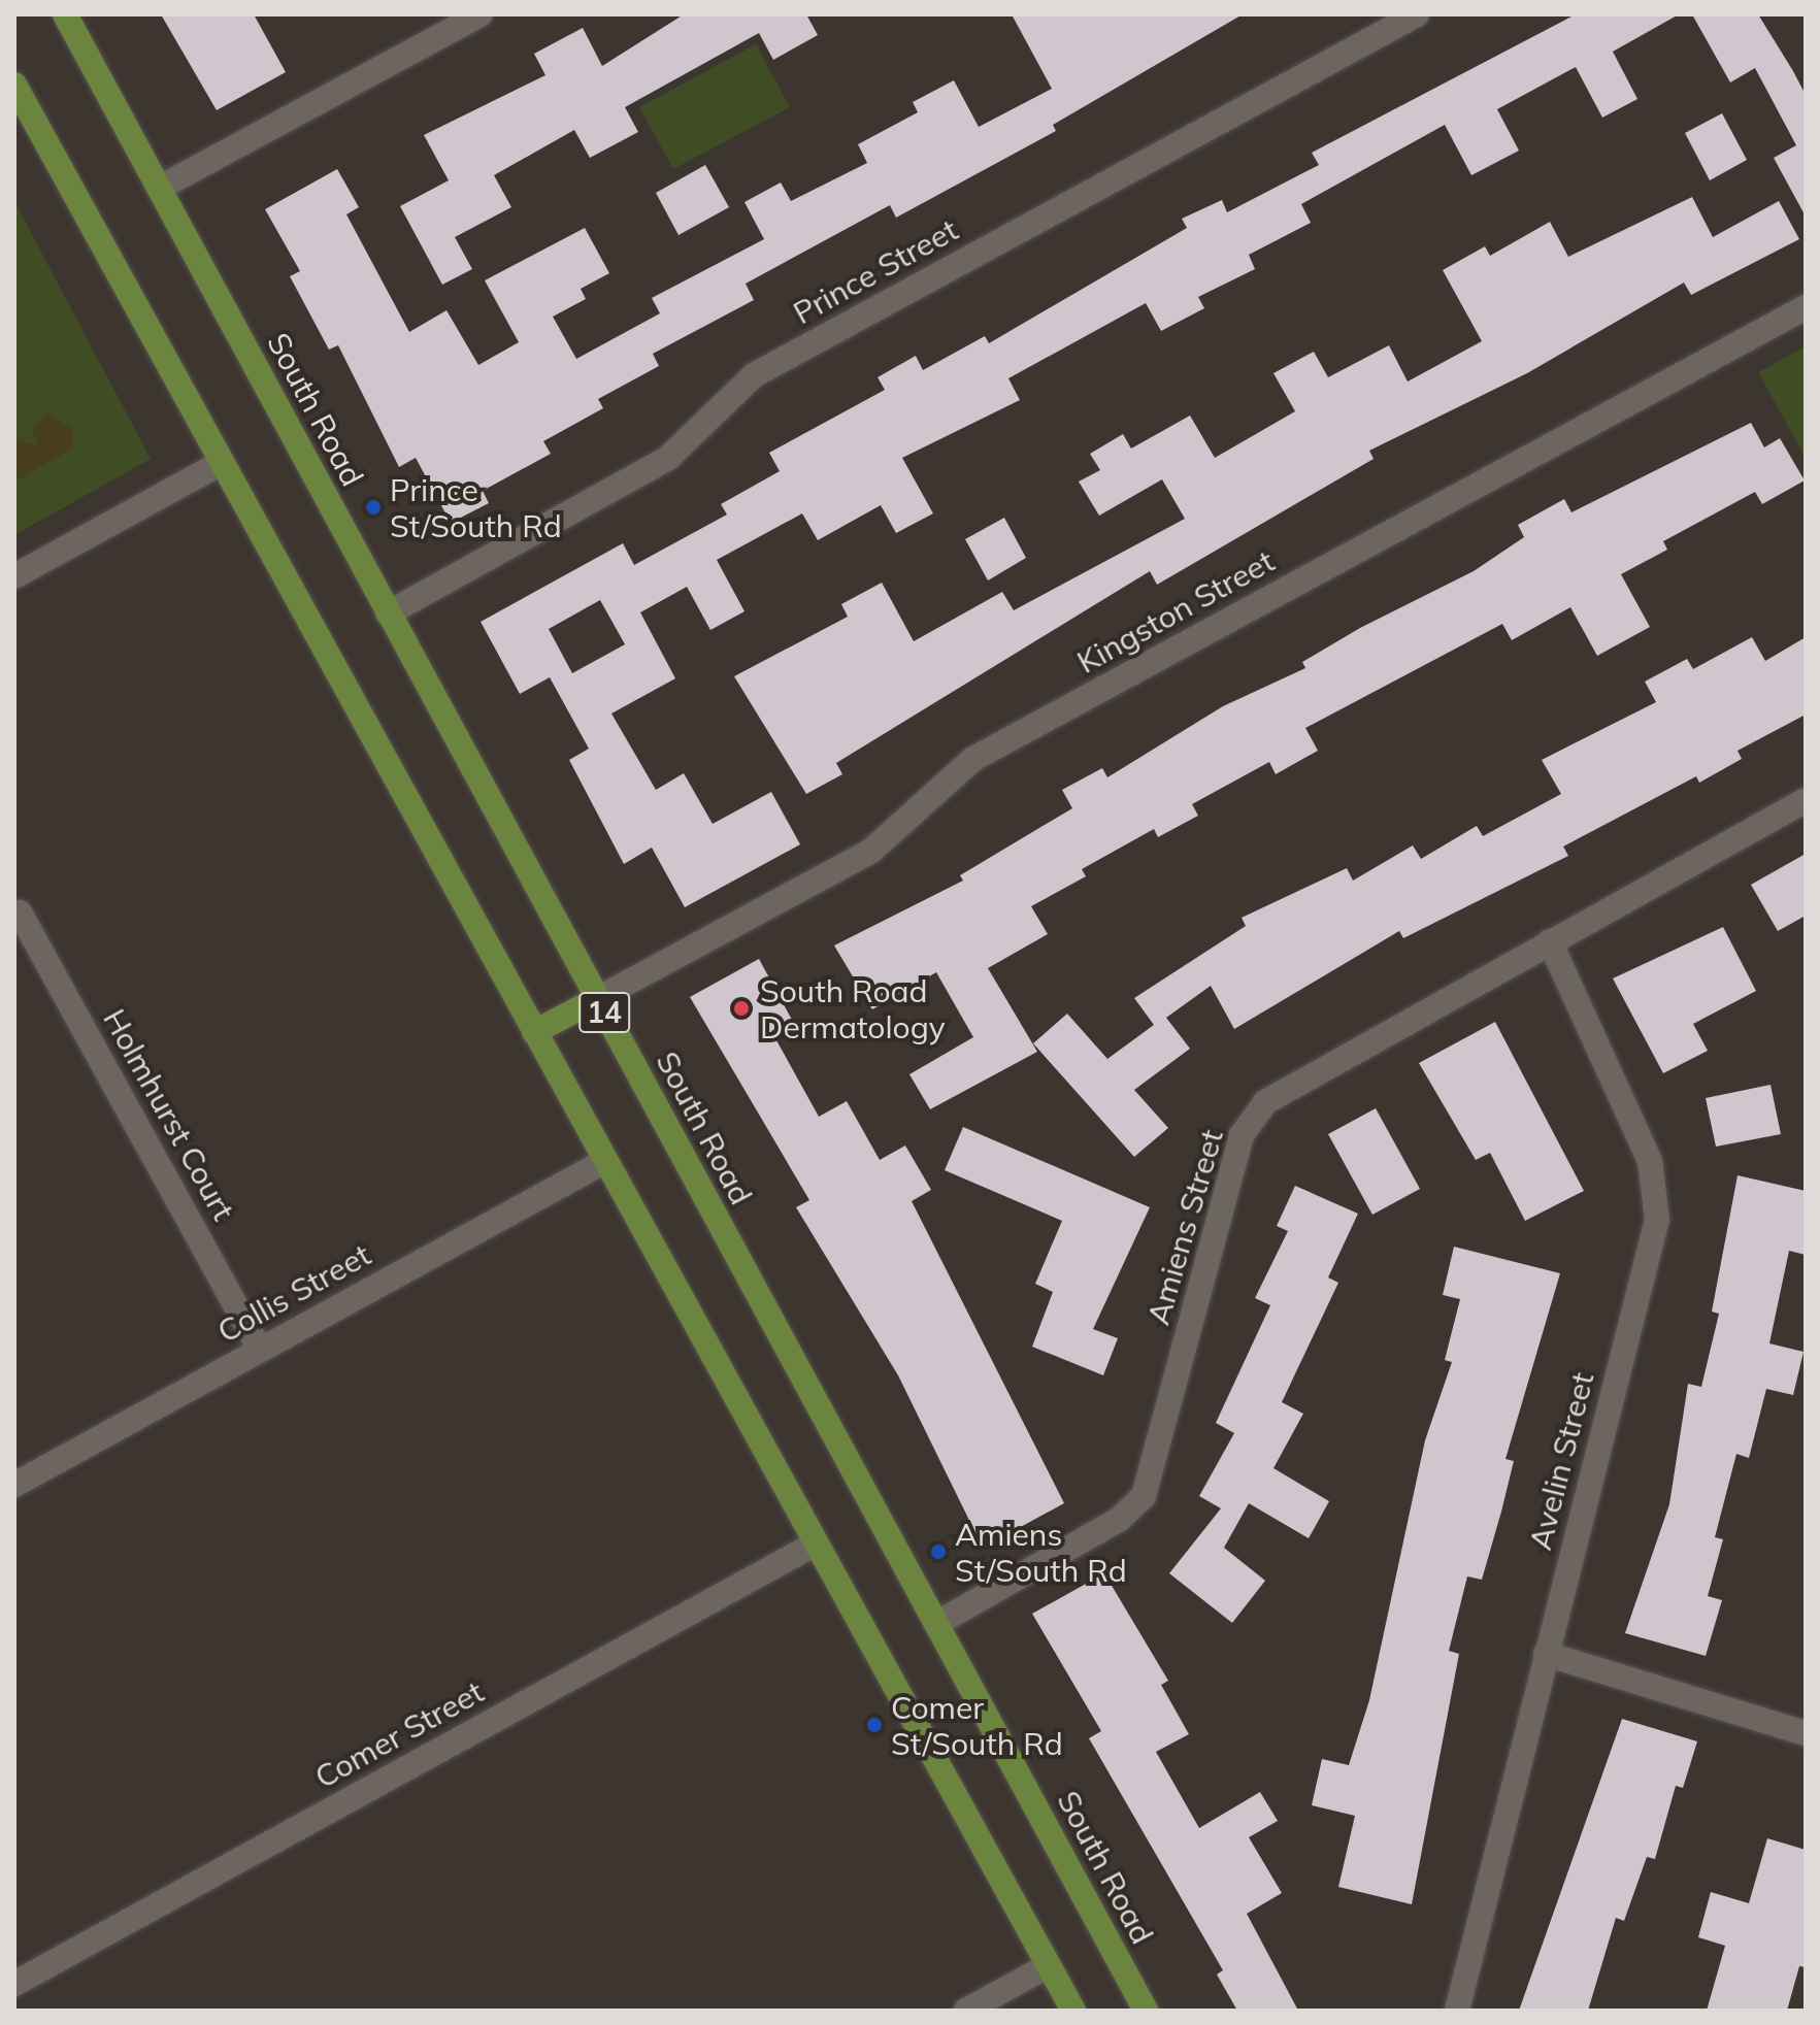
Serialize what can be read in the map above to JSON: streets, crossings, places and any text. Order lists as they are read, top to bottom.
{
  "streets": {
    "main road": ["South Road", "14"],
    "street": [
      "Prince Street",
      "Kingston Street",
      "Holmhurst Court",
      "Amiens Street",
      "Collis Street",
      "Avelin Street",
      "Comer Street"
    ]
  },
  "crossings": [
    ["Prince Street", "South Road"],
    ["South Road", "Kingston Street"],
    ["South Road", "Amiens Street"],
    ["14", "Collis Street"],
    ["14", "Comer Street"],
    ["Holmhurst Court", "Collis Street"],
    ["Amiens Street", "Avelin Street"]
  ],
  "places": [
    "Prince St/South Rd",
    "South Road Dermatology",
    "Amiens St/South Rd",
    "Comer St/South Rd"
  ]
}
